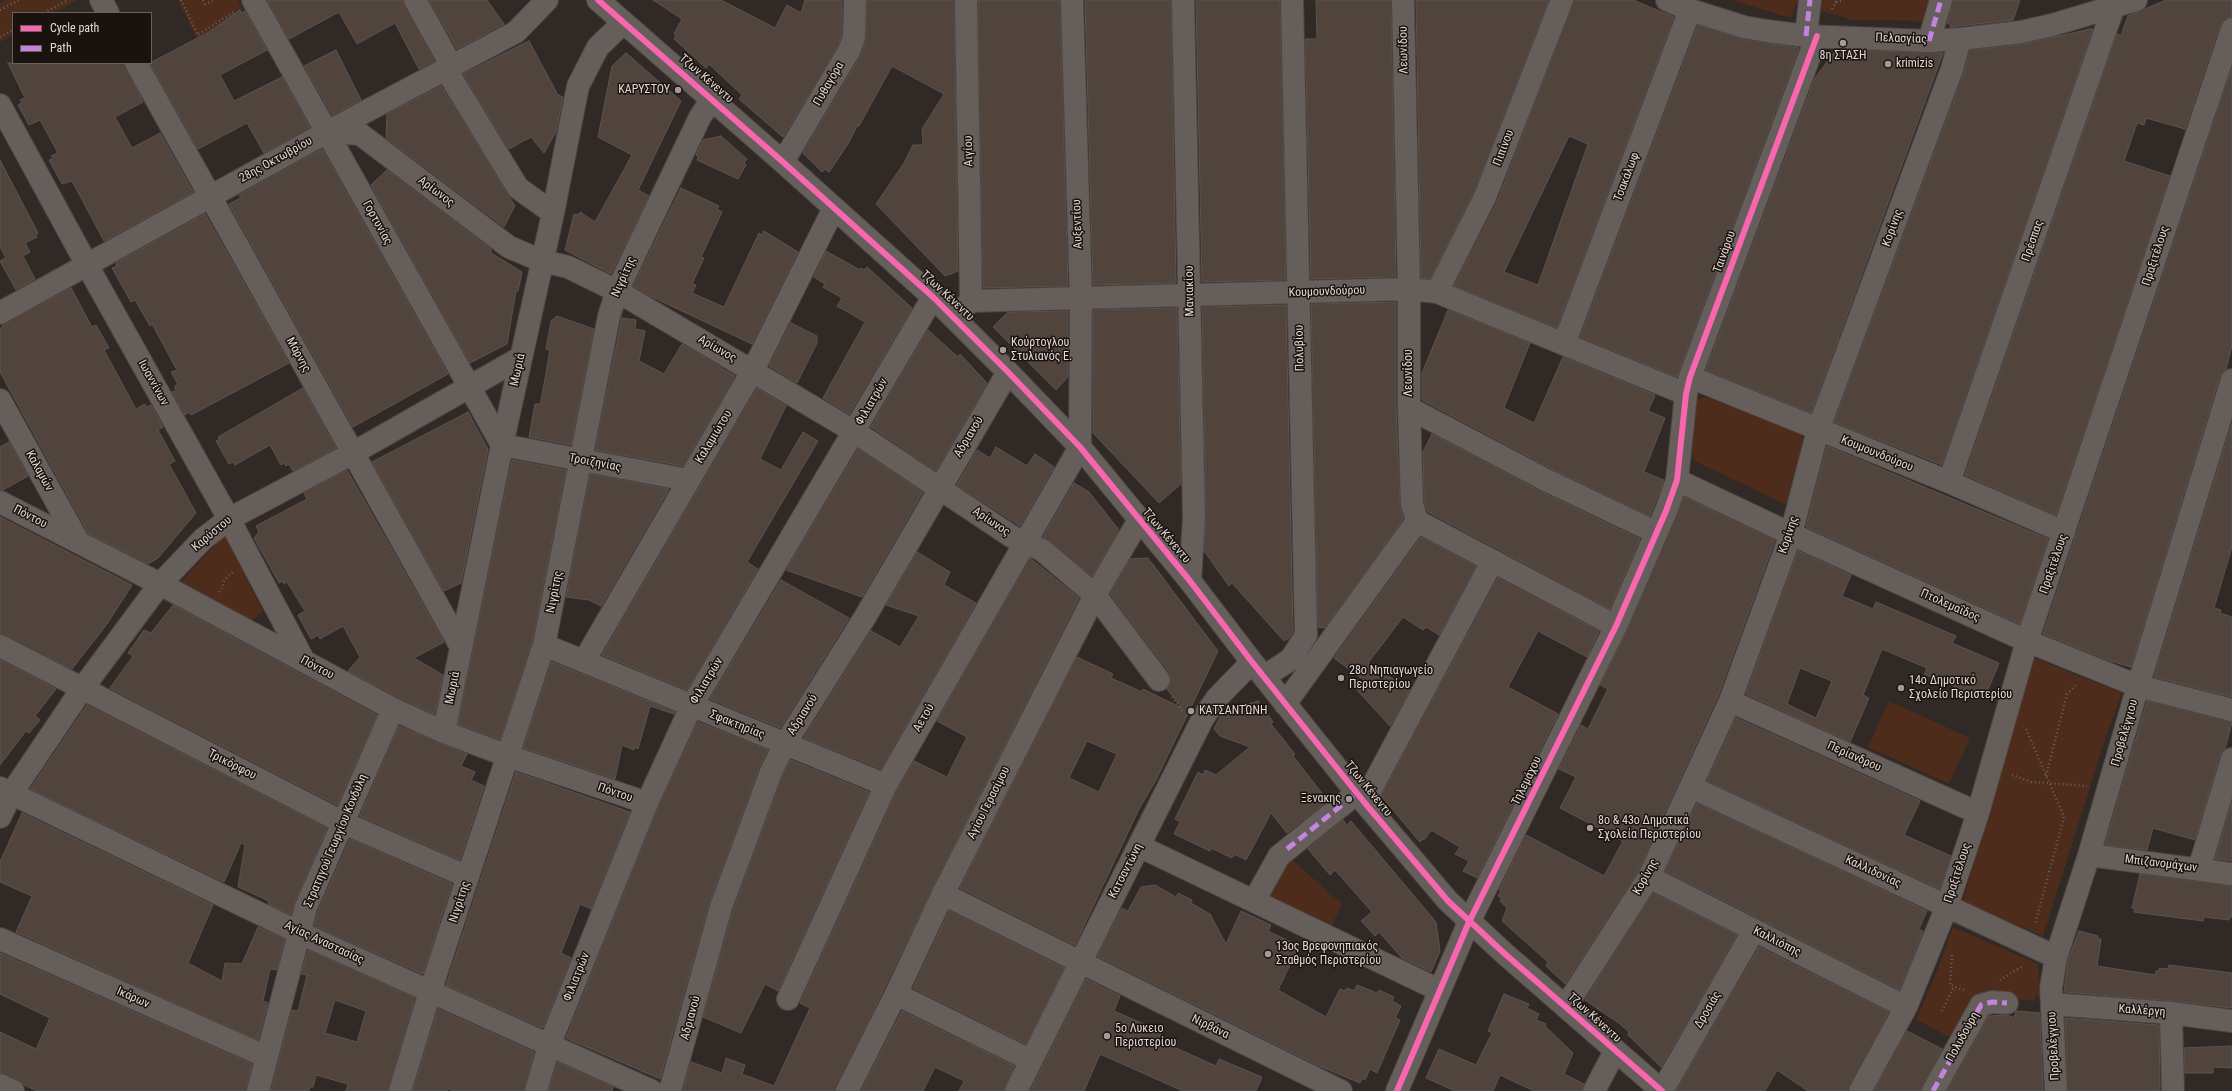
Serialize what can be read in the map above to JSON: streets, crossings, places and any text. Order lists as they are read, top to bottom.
{
  "streets": {
    "street": [
      "Πελασγίας",
      "Λεωνίδου",
      "Τζων Κένεντυ",
      "Πυθαγόρα",
      "Πιπίνου",
      "Αιγίου",
      "28ης Οκτωβρίου",
      "Τσακάλωφ",
      "Αρίωνος",
      "Γορτυνίας",
      "Αυξεντίου",
      "Κορίνης",
      "Πρέσπας",
      "Ταινάρου",
      "Πραξιτέλους",
      "Νιγρίτης",
      "Μανιακίου",
      "Κουμουνδούρου",
      "Πολυβίου",
      "Μάρνης",
      "Μωριά",
      "Ιωαννίνων",
      "Φιλιατρών",
      "Καλαμιώτου",
      "Αδριανού",
      "Τροιζηνίας",
      "Καλαμών",
      "Πόντου",
      "Καρύστου",
      "Πτολεμαΐδος",
      "Αετού",
      "Σφακτηρίας",
      "Προβελέγγιου",
      "Περίανδρου",
      "Τρικόρφου",
      "Τηλεμάχου",
      "Αγίου Γερασίμου",
      "Στρατηγού Γεωργίου Κονδύλη",
      "Μπιζανομάχων",
      "Κατσαντώνη",
      "Καλλιδονίας",
      "Καλλιόπης",
      "Αγίας Αναστασίας",
      "Ικάρων",
      "Δροσιάς",
      "Καλλέργη",
      "Νιρβάνα",
      "Πολυδούρη"
    ]
  },
  "crossings": [
    ["Πελασγίας", "Τσακάλωφ"],
    ["Πελασγίας", "Κορίνης"],
    ["Πελασγίας", "Πρέσπας"],
    ["Πελασγίας", "Ταινάρου"],
    ["Λεωνίδου", "Κουμουνδούρου"],
    ["Τζων Κένεντυ", "Πυθαγόρα"],
    ["Τζων Κένεντυ", "Αυξεντίου"],
    ["Τζων Κένεντυ", "Κορίνης"],
    ["Τζων Κένεντυ", "Νιγρίτης"],
    ["Τζων Κένεντυ", "Μανιακίου"],
    ["Τζων Κένεντυ", "Πολυβίου"],
    ["Τζων Κένεντυ", "Μωριά"],
    ["Τζων Κένεντυ", "Φιλιατρών"],
    ["Τζων Κένεντυ", "Καλαμιώτου"],
    ["Τζων Κένεντυ", "Αδριανού"],
    ["Τζων Κένεντυ", "Αετού"],
    ["Τζων Κένεντυ", "Τηλεμάχου"],
    ["Τζων Κένεντυ", "Αγίου Γερασίμου"],
    ["Τζων Κένεντυ", "Κατσαντώνη"],
    ["Τζων Κένεντυ", "Δροσιάς"],
    ["Πιπίνου", "Κουμουνδούρου"],
    ["Αιγίου", "Κουμουνδούρου"],
    ["28ης Οκτωβρίου", "Αρίωνος"],
    ["28ης Οκτωβρίου", "Γορτυνίας"],
    ["28ης Οκτωβρίου", "Μάρνης"],
    ["28ης Οκτωβρίου", "Ιωαννίνων"],
    ["Τσακάλωφ", "Κουμουνδούρου"],
    ["Αρίωνος", "Γορτυνίας"],
    ["Αρίωνος", "Νιγρίτης"],
    ["Αρίωνος", "Μωριά"],
    ["Αρίωνος", "Φιλιατρών"],
    ["Αρίωνος", "Καλαμιώτου"],
    ["Αρίωνος", "Αδριανού"],
    ["Αρίωνος", "Αετού"],
    ["Αρίωνος", "Αγίου Γερασίμου"],
    ["Γορτυνίας", "Μωριά"],
    ["Γορτυνίας", "Τροιζηνίας"],
    ["Γορτυνίας", "Καρύστου"],
    ["Αυξεντίου", "Κουμουνδούρου"],
    ["Αυξεντίου", "Αετού"],
    ["Κορίνης", "Κουμουνδούρου"],
    ["Κορίνης", "Πτολεμαΐδος"],
    ["Κορίνης", "Περίανδρου"],
    ["Κορίνης", "Καλλιδονίας"],
    ["Κορίνης", "Καλλιόπης"],
    ["Πρέσπας", "Κουμουνδούρου"],
    ["Ταινάρου", "Κουμουνδούρου"],
    ["Ταινάρου", "Πτολεμαΐδος"],
    ["Ταινάρου", "Τηλεμάχου"],
    ["Πραξιτέλους", "Κουμουνδούρου"],
    ["Πραξιτέλους", "Πτολεμαΐδος"],
    ["Πραξιτέλους", "Περίανδρου"],
    ["Πραξιτέλους", "Καλλιδονίας"],
    ["Πραξιτέλους", "Καλλιόπης"],
    ["Νιγρίτης", "Τροιζηνίας"],
    ["Νιγρίτης", "Πόντου"],
    ["Νιγρίτης", "Σφακτηρίας"],
    ["Νιγρίτης", "Τρικόρφου"],
    ["Νιγρίτης", "Αγίας Αναστασίας"],
    ["Μανιακίου", "Κουμουνδούρου"],
    ["Κουμουνδούρου", "Πολυβίου"],
    ["Πολυβίου", "Κατσαντώνη"],
    ["Μάρνης", "Μωριά"],
    ["Μάρνης", "Καρύστου"],
    ["Μωριά", "Τροιζηνίας"],
    ["Μωριά", "Πόντου"],
    ["Μωριά", "Καρύστου"],
    ["Ιωαννίνων", "Πόντου"],
    ["Ιωαννίνων", "Καρύστου"],
    ["Φιλιατρών", "Πόντου"],
    ["Φιλιατρών", "Σφακτηρίας"],
    ["Φιλιατρών", "Αγίας Αναστασίας"],
    ["Καλαμιώτου", "Τροιζηνίας"],
    ["Καλαμιώτου", "Σφακτηρίας"],
    ["Αδριανού", "Σφακτηρίας"],
    ["Καλαμών", "Πόντου"],
    ["Πόντου", "Καρύστου"],
    ["Πόντου", "Στρατηγού Γεωργίου Κονδύλη"],
    ["Καρύστου", "Τρικόρφου"],
    ["Καρύστου", "Αγίας Αναστασίας"],
    ["Πτολεμαΐδος", "Προβελέγγιου"],
    ["Πτολεμαΐδος", "Τηλεμάχου"],
    ["Αετού", "Σφακτηρίας"],
    ["Προβελέγγιου", "Μπιζανομάχων"],
    ["Προβελέγγιου", "Καλλιδονίας"],
    ["Προβελέγγιου", "Καλλέργη"],
    ["Τρικόρφου", "Στρατηγού Γεωργίου Κονδύλη"],
    ["Αγίου Γερασίμου", "Νιρβάνα"],
    ["Στρατηγού Γεωργίου Κονδύλη", "Αγίας Αναστασίας"],
    ["Στρατηγού Γεωργίου Κονδύλη", "Ικάρων"],
    ["Κατσαντώνη", "Νιρβάνα"],
    ["Καλλιόπης", "Δροσιάς"]
  ],
  "places": [
    "8η ΣΤΑΣΗ",
    "krimizis",
    "ΚΑΡΥΣΤΟΥ",
    "Κούρτογλου Στυλιανός Ε.",
    "28ο Νηπιαγωγείο Περιστερίου",
    "14ο Δημοτικό Σχολείο Περιστερίου",
    "ΚΑΤΣΑΝΤΏΝΗ",
    "Ξενακης",
    "8ο & 43ο Δημοτικά Σχολεία Περιστερίου",
    "13ος Βρεφονηπιακός Σταθμός Περιστερίου",
    "5ο Λυκειο Περιστερίου"
  ],
  "legend": ["Cycle path", "Path"]
}
